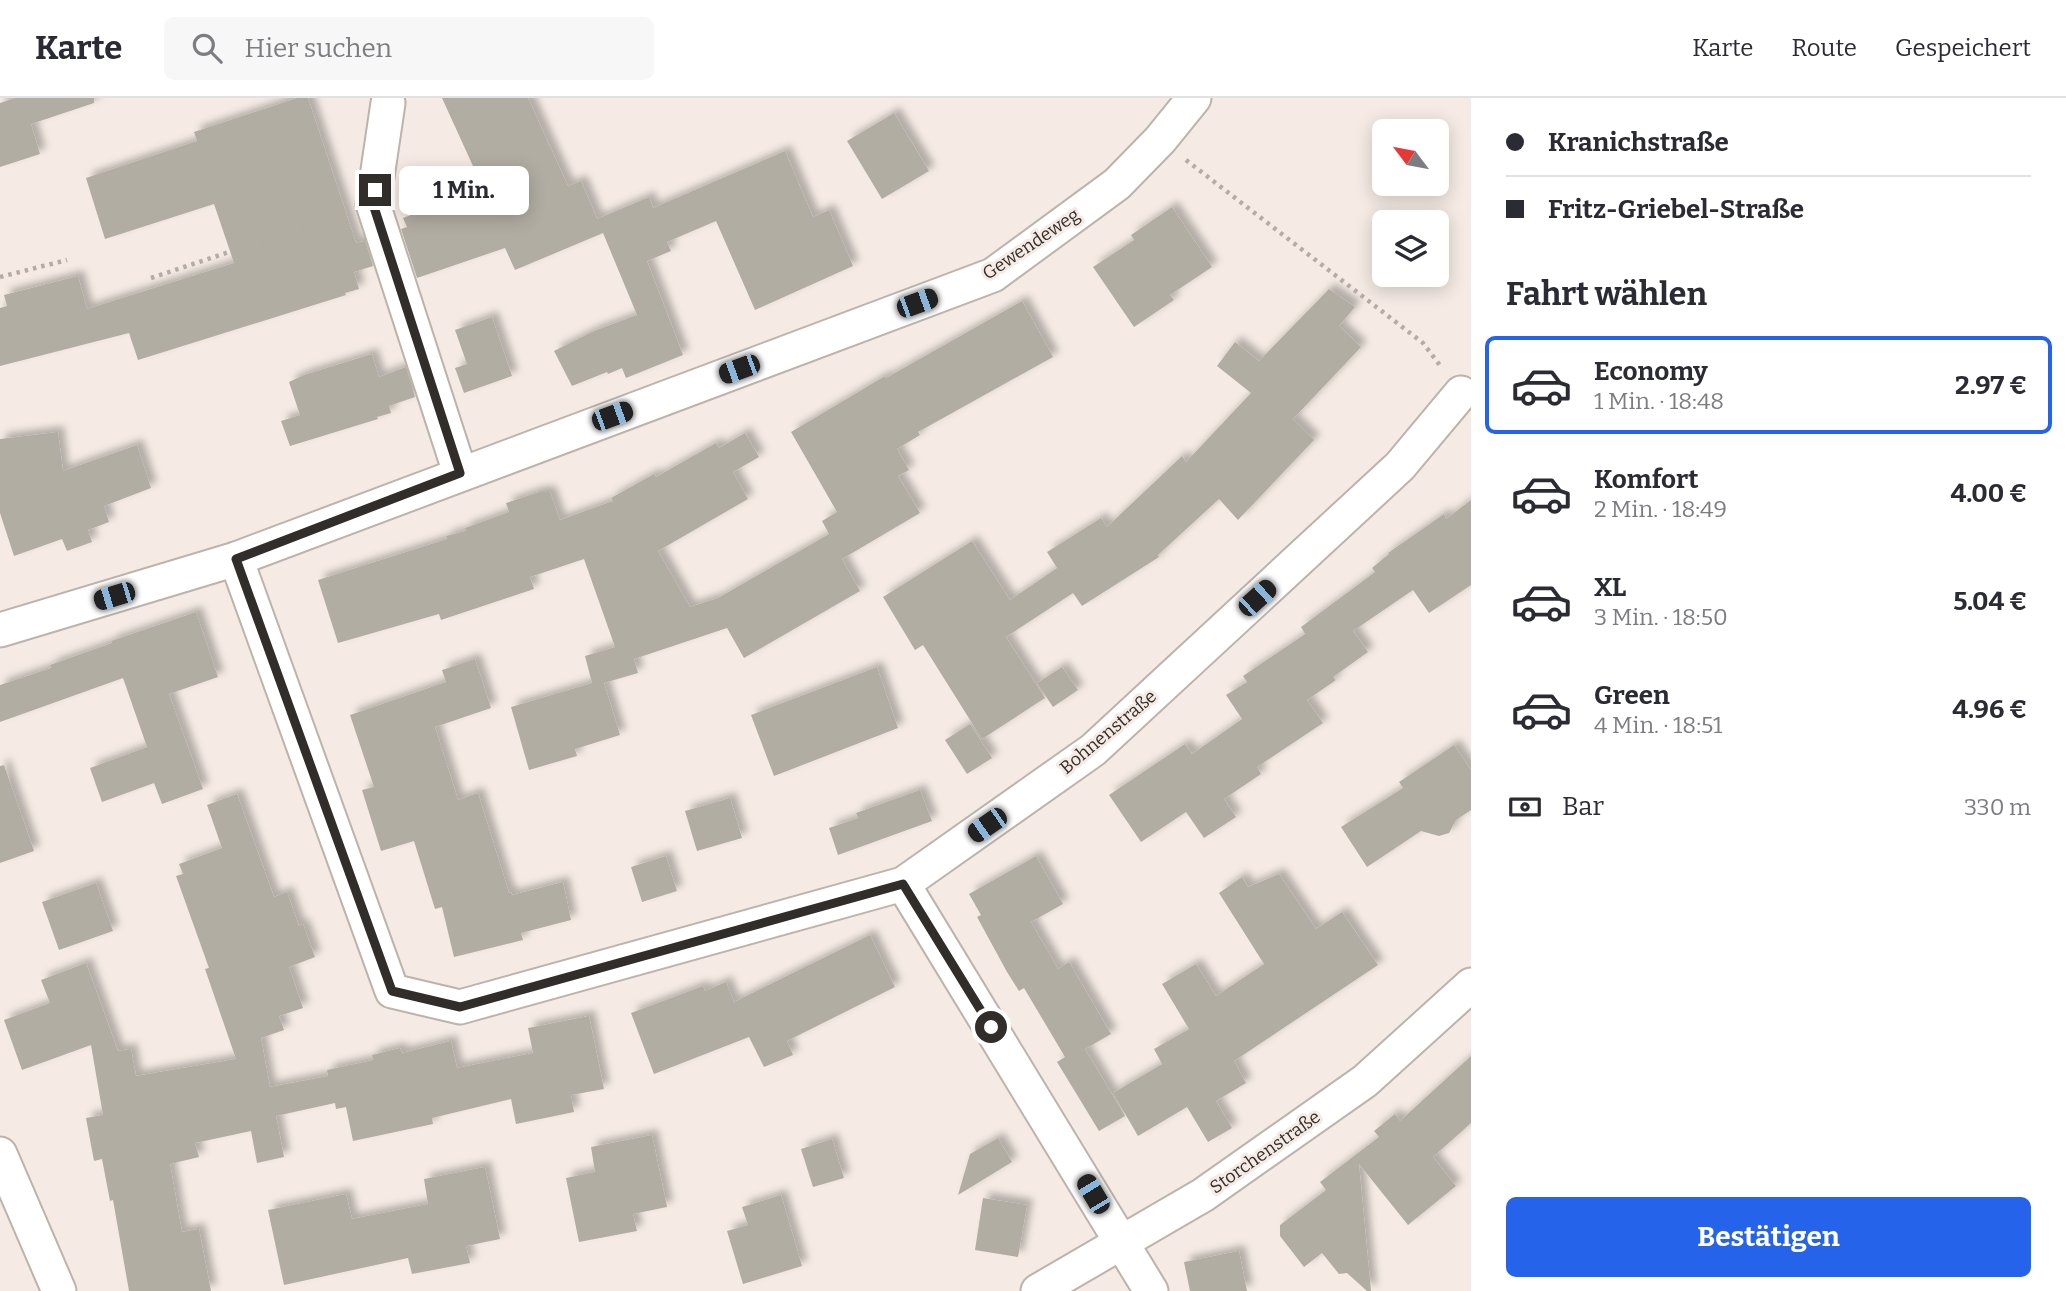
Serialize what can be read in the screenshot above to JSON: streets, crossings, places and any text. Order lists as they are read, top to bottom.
{
  "streets": {
    "street": ["Gewendeweg", "Bohnenstraße", "Storchenstraße"]
  },
  "crossings": [
    ["Gewendeweg", "Bohnenstraße"]
  ],
  "north": "top left",
  "page": {
    "header": "Karte",
    "search": "Hier suchen",
    "nav": ["Karte", "Route", "Gespeichert"],
    "banner": ["Kranichstraße", "Fritz-Griebel-Straße"],
    "bubble": "1 Min.",
    "heading": "Fahrt wählen",
    "list": [
      {
        "name": "Economy",
        "note": "1 Min. · 18:48",
        "value": "2.97 €"
      },
      {
        "name": "Komfort",
        "note": "2 Min. · 18:49",
        "value": "4.00 €"
      },
      {
        "name": "XL",
        "note": "3 Min. · 18:50",
        "value": "5.04 €"
      },
      {
        "name": "Green",
        "note": "4 Min. · 18:51",
        "value": "4.96 €"
      }
    ],
    "pay": ["Bar", "330 m"],
    "buttons": "Bestätigen"
  }
}
